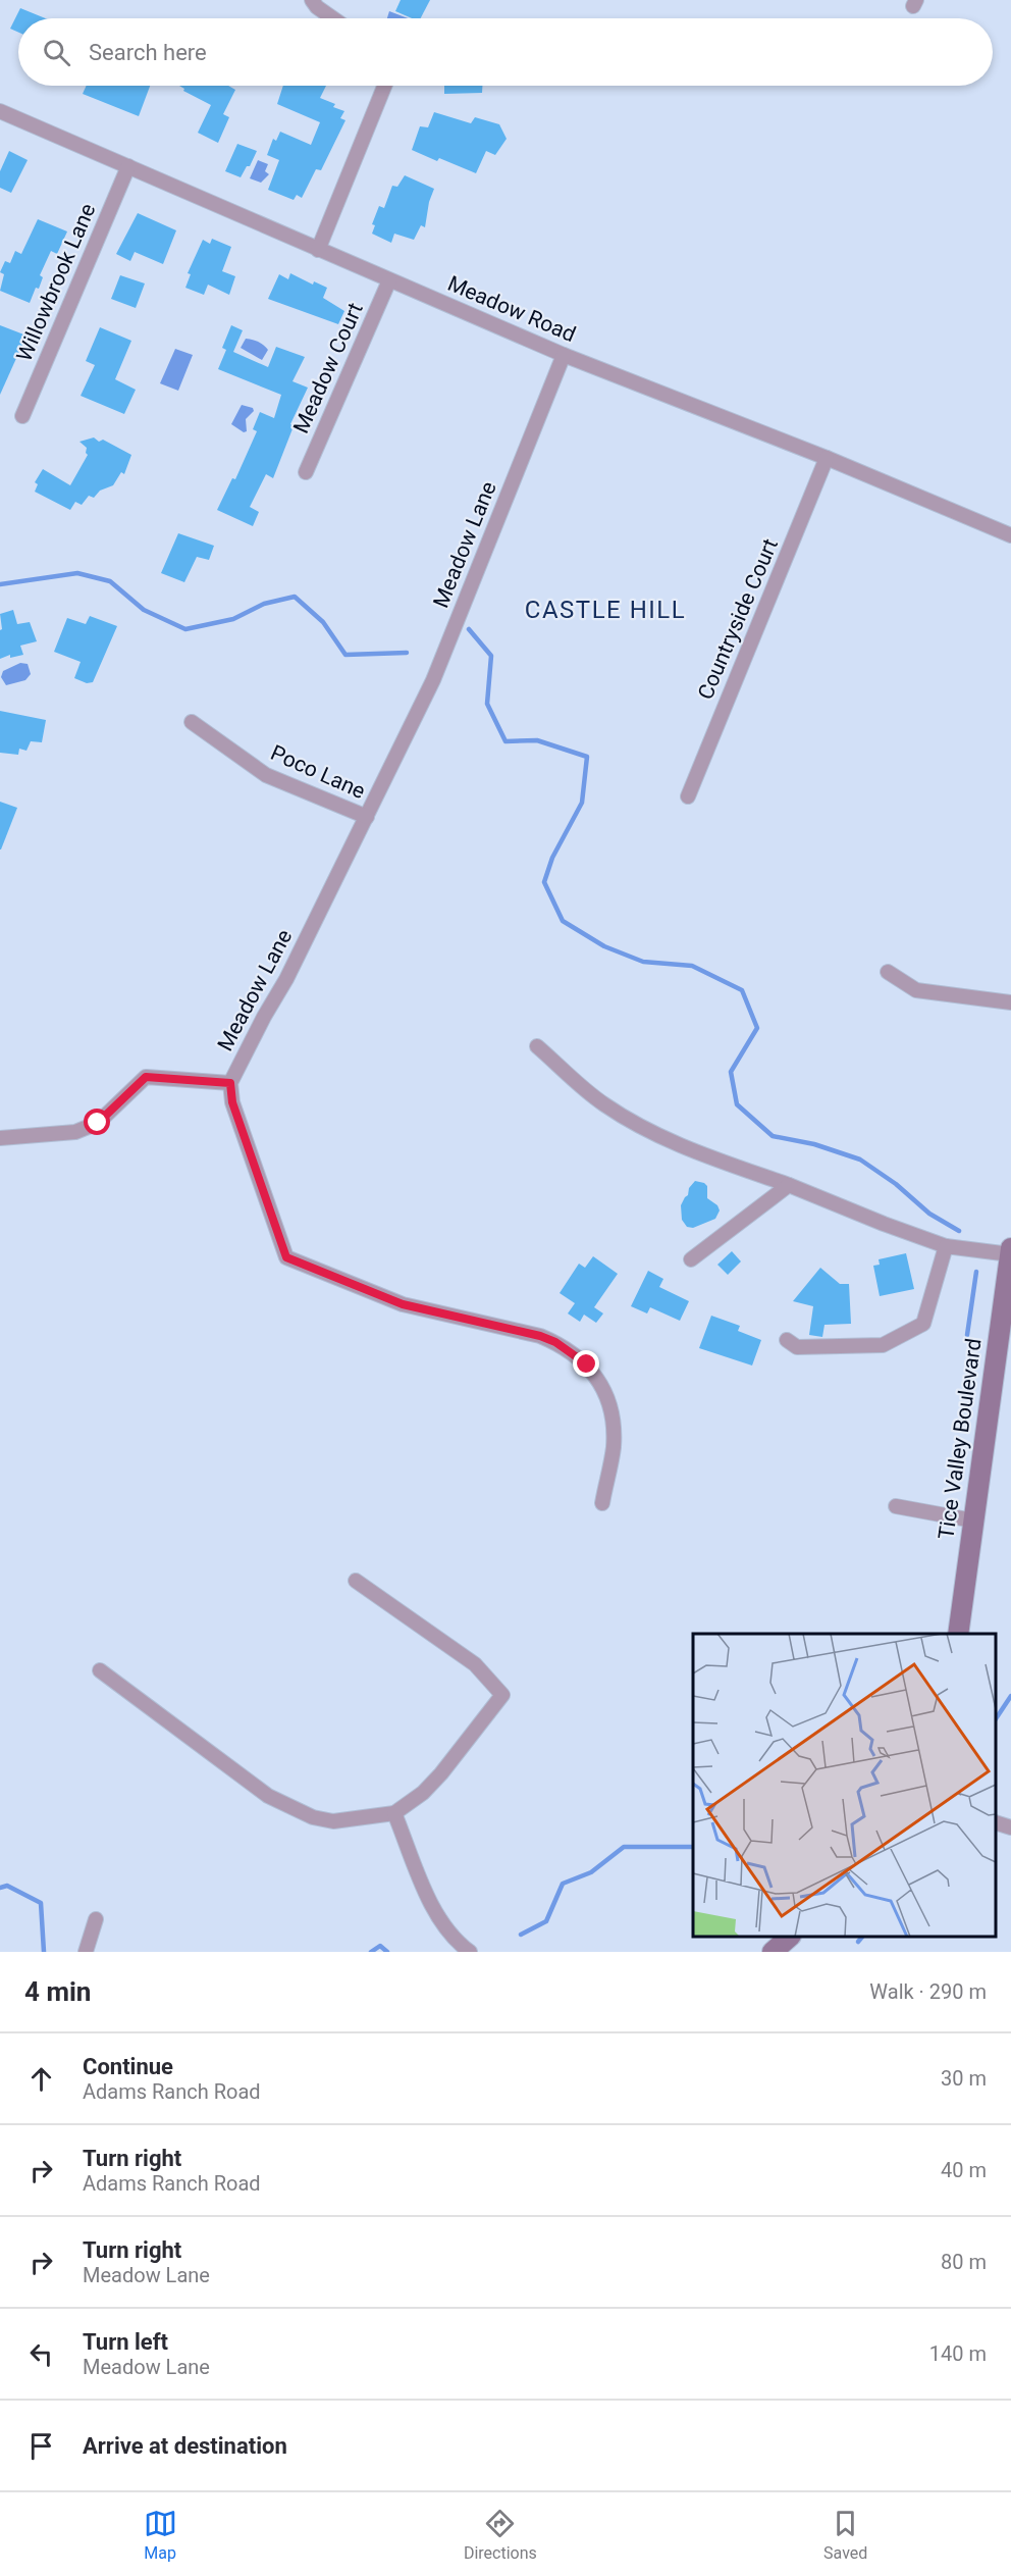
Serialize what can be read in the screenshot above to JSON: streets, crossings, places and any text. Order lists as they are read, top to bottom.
{
  "streets": {
    "street": [
      "Willowbrook Lane",
      "Meadow Road",
      "Meadow Court",
      "Meadow Lane",
      "Countryside Court",
      "Poco Lane",
      "Tice Valley Boulevard"
    ]
  },
  "crossings": [
    ["Willowbrook Lane", "Meadow Road"],
    ["Meadow Road", "Meadow Court"],
    ["Meadow Road", "Meadow Lane"],
    ["Meadow Road", "Countryside Court"],
    ["Meadow Lane", "Poco Lane"]
  ],
  "districts": ["CASTLE HILL"],
  "page": {
    "search": "Search here",
    "heading": ["4 min", "Walk · 290 m"],
    "list": [
      ["Continue", "Adams Ranch Road", "30 m"],
      ["Turn right", "Adams Ranch Road", "40 m"],
      ["Turn right", "Meadow Lane", "80 m"],
      ["Turn left", "Meadow Lane", "140 m"],
      "Arrive at destination"
    ],
    "nav": ["Map", "Directions", "Saved"]
  }
}
